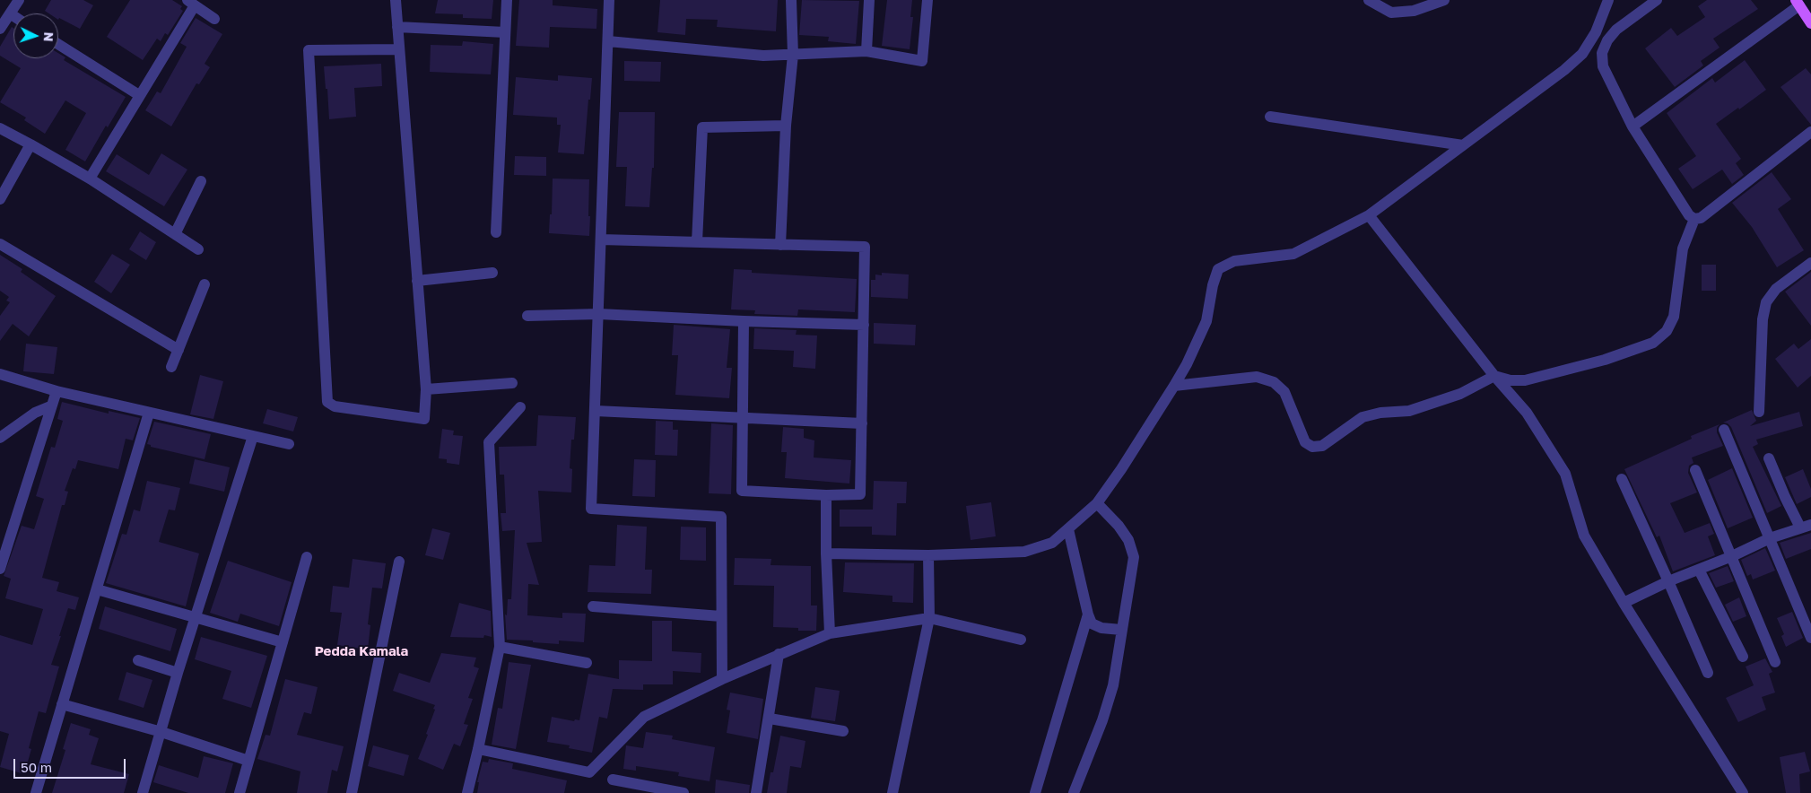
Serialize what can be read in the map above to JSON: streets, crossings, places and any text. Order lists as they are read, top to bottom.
{
  "districts": ["Pedda Kamala"],
  "scale_bar": "50 m",
  "north": "right"
}
